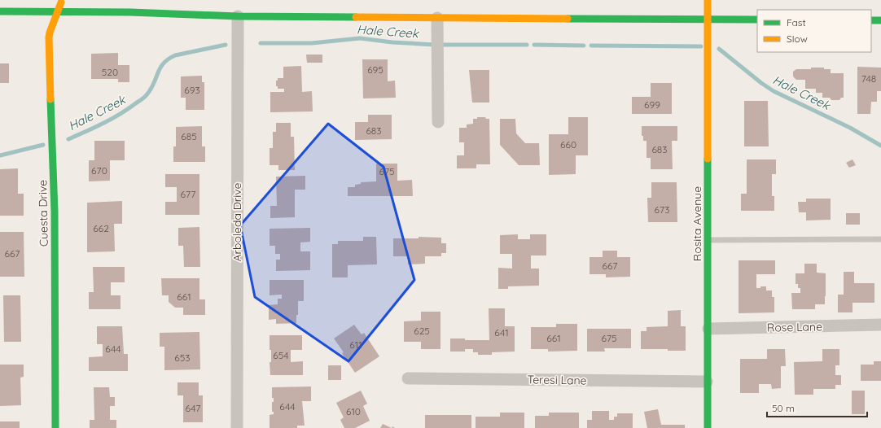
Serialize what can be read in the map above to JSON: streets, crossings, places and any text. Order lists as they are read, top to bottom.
{
  "streets": {
    "street": [
      "Cuesta Drive",
      "Arboleda Drive",
      "Rosita Avenue",
      "Rose Lane",
      "Teresi Lane"
    ]
  },
  "crossings": [
    ["Rosita Avenue", "Rose Lane"],
    ["Rosita Avenue", "Teresi Lane"]
  ],
  "water": ["Hale Creek"],
  "house_numbers": [
    "695",
    "520",
    "748",
    "693",
    "699",
    "683",
    "685",
    "660",
    "683",
    "670",
    "675",
    "677",
    "673",
    "662",
    "667",
    "667",
    "661",
    "625",
    "641",
    "661",
    "675",
    "611",
    "644",
    "654",
    "653",
    "644",
    "647",
    "610"
  ],
  "legend": ["Fast", "Slow"],
  "scale_bar": "50 m"
}
